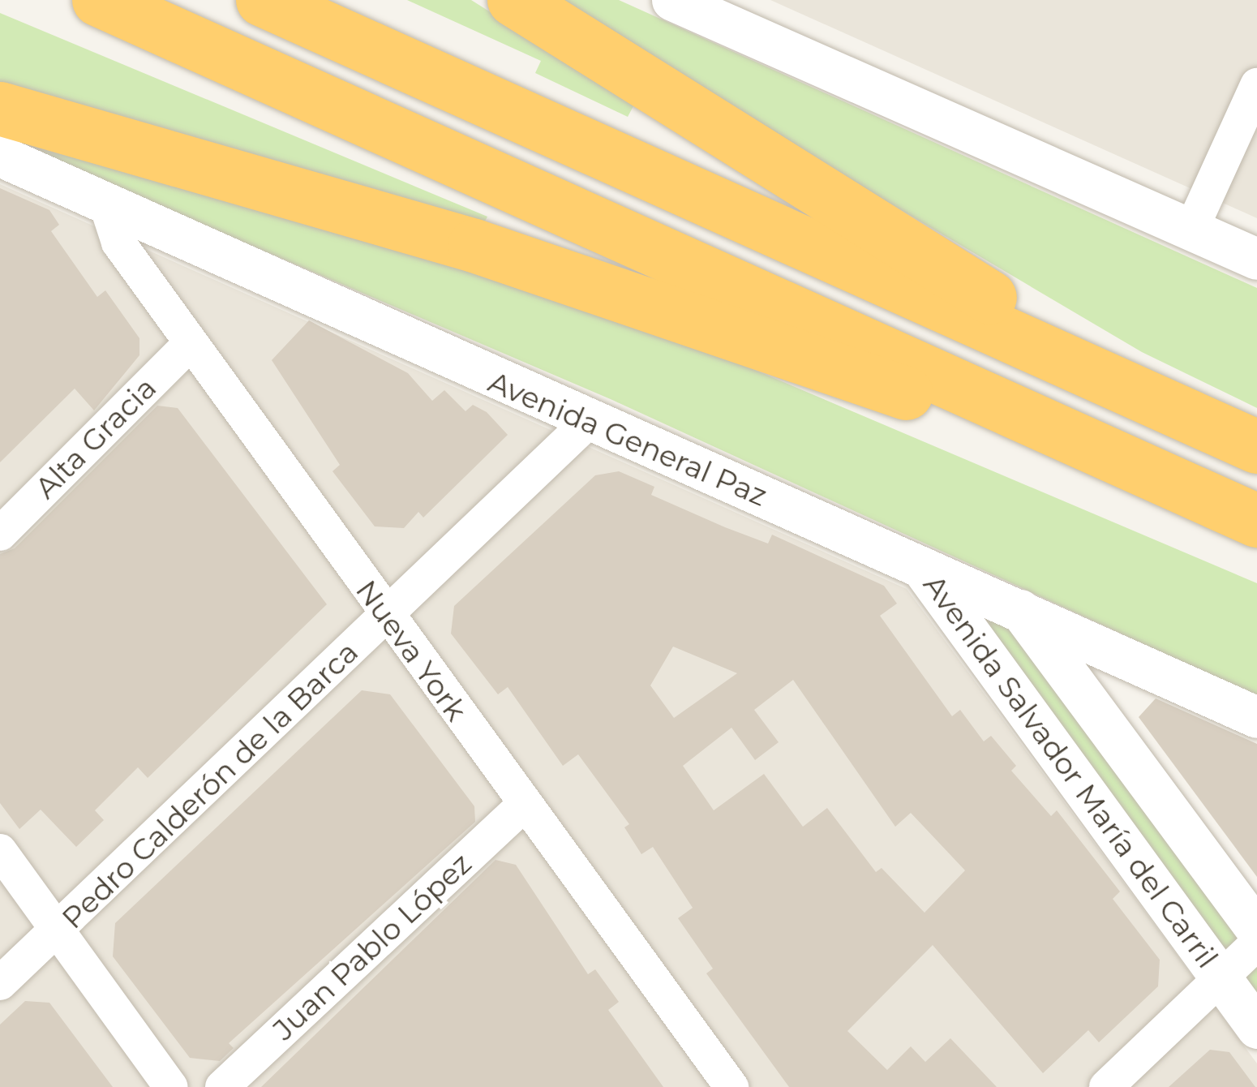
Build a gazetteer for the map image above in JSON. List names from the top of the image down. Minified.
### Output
{"streets":{"street":["Alta Gracia","Avenida General Paz","Nueva York","Avenida Salvador María del Carril","Pedro Calderón de la Barca","Juan Pablo López"]},"crossings":[["Alta Gracia","Nueva York"],["Avenida General Paz","Nueva York"],["Avenida General Paz","Avenida Salvador María del Carril"],["Avenida General Paz","Pedro Calderón de la Barca"],["Nueva York","Pedro Calderón de la Barca"],["Nueva York","Juan Pablo López"]]}
